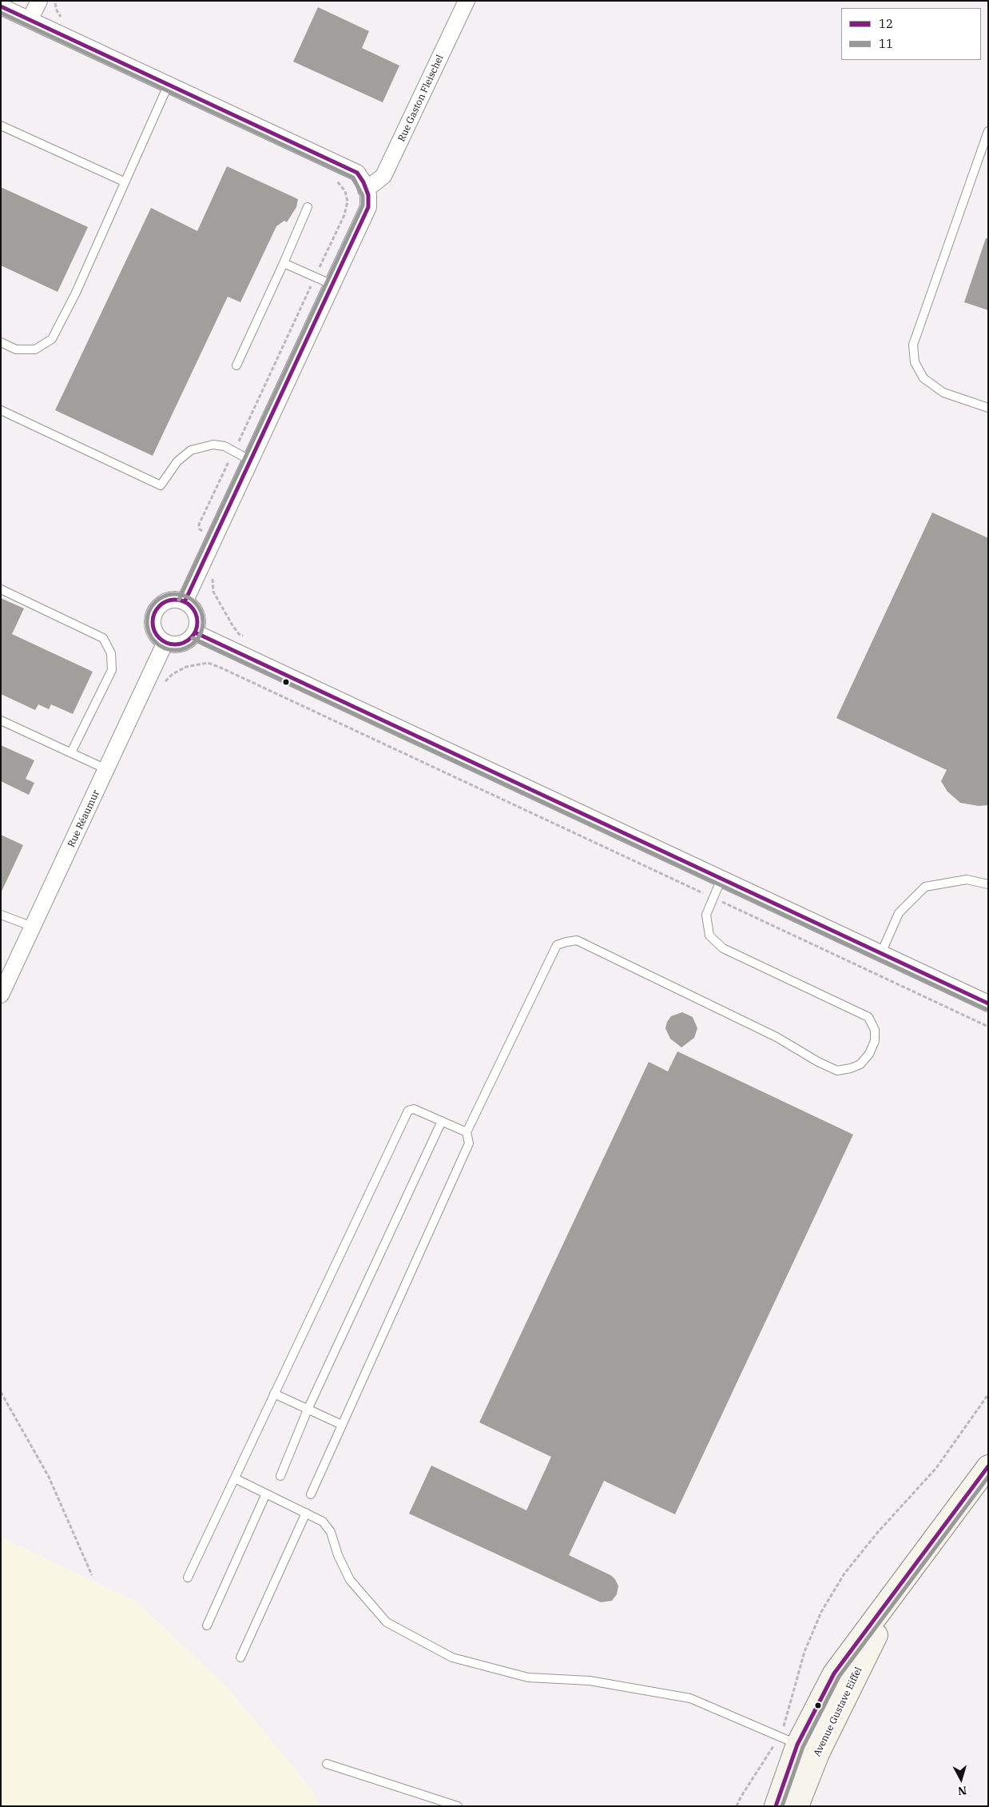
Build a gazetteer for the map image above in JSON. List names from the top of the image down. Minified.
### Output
{"streets":{"street":["Rue Gaston Fleischel","Rue Réaumur","Avenue Gustave Eiffel"]},"lines":["transit line 12","transit line 11"],"legend":["12","11"],"north":"bottom"}
